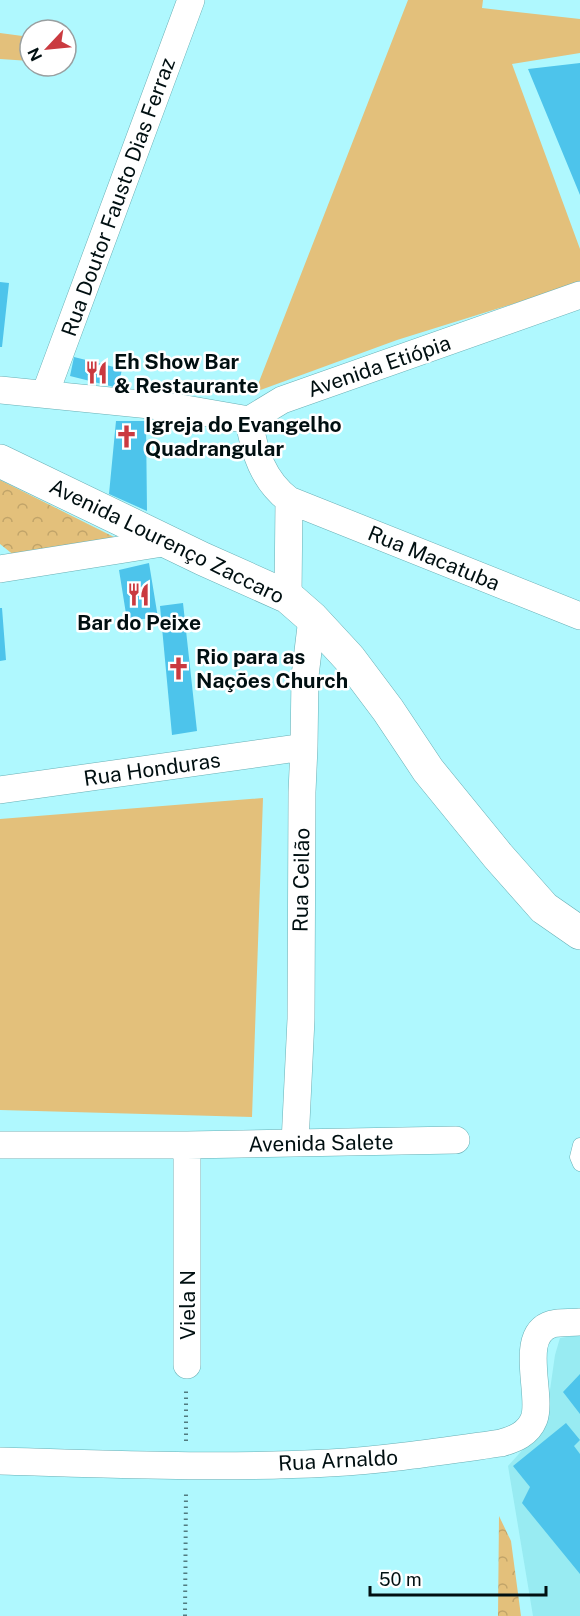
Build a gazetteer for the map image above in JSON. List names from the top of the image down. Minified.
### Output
{"streets":{"street":["Rua Doutor Fausto Dias Ferraz","Avenida Etiópia","Avenida Lourenço Zaccaro","Rua Macatuba","Rua Honduras","Rua Ceilão","Avenida Salete","Viela N","Rua Arnaldo"]},"crossings":[["Avenida Lourenço Zaccaro","Rua Ceilão"],["Rua Macatuba","Rua Ceilão"],["Rua Honduras","Rua Ceilão"],["Rua Ceilão","Avenida Salete"],["Avenida Salete","Viela N"],["Viela N","Rua Arnaldo"]],"places":{"restaurant":["Eh Show Bar & Restaurante","Bar do Peixe"],"church":["Igreja do Evangelho Quadrangular","Rio para as Nações Church"]},"scale_bar":"50 m","north":"bottom left"}
